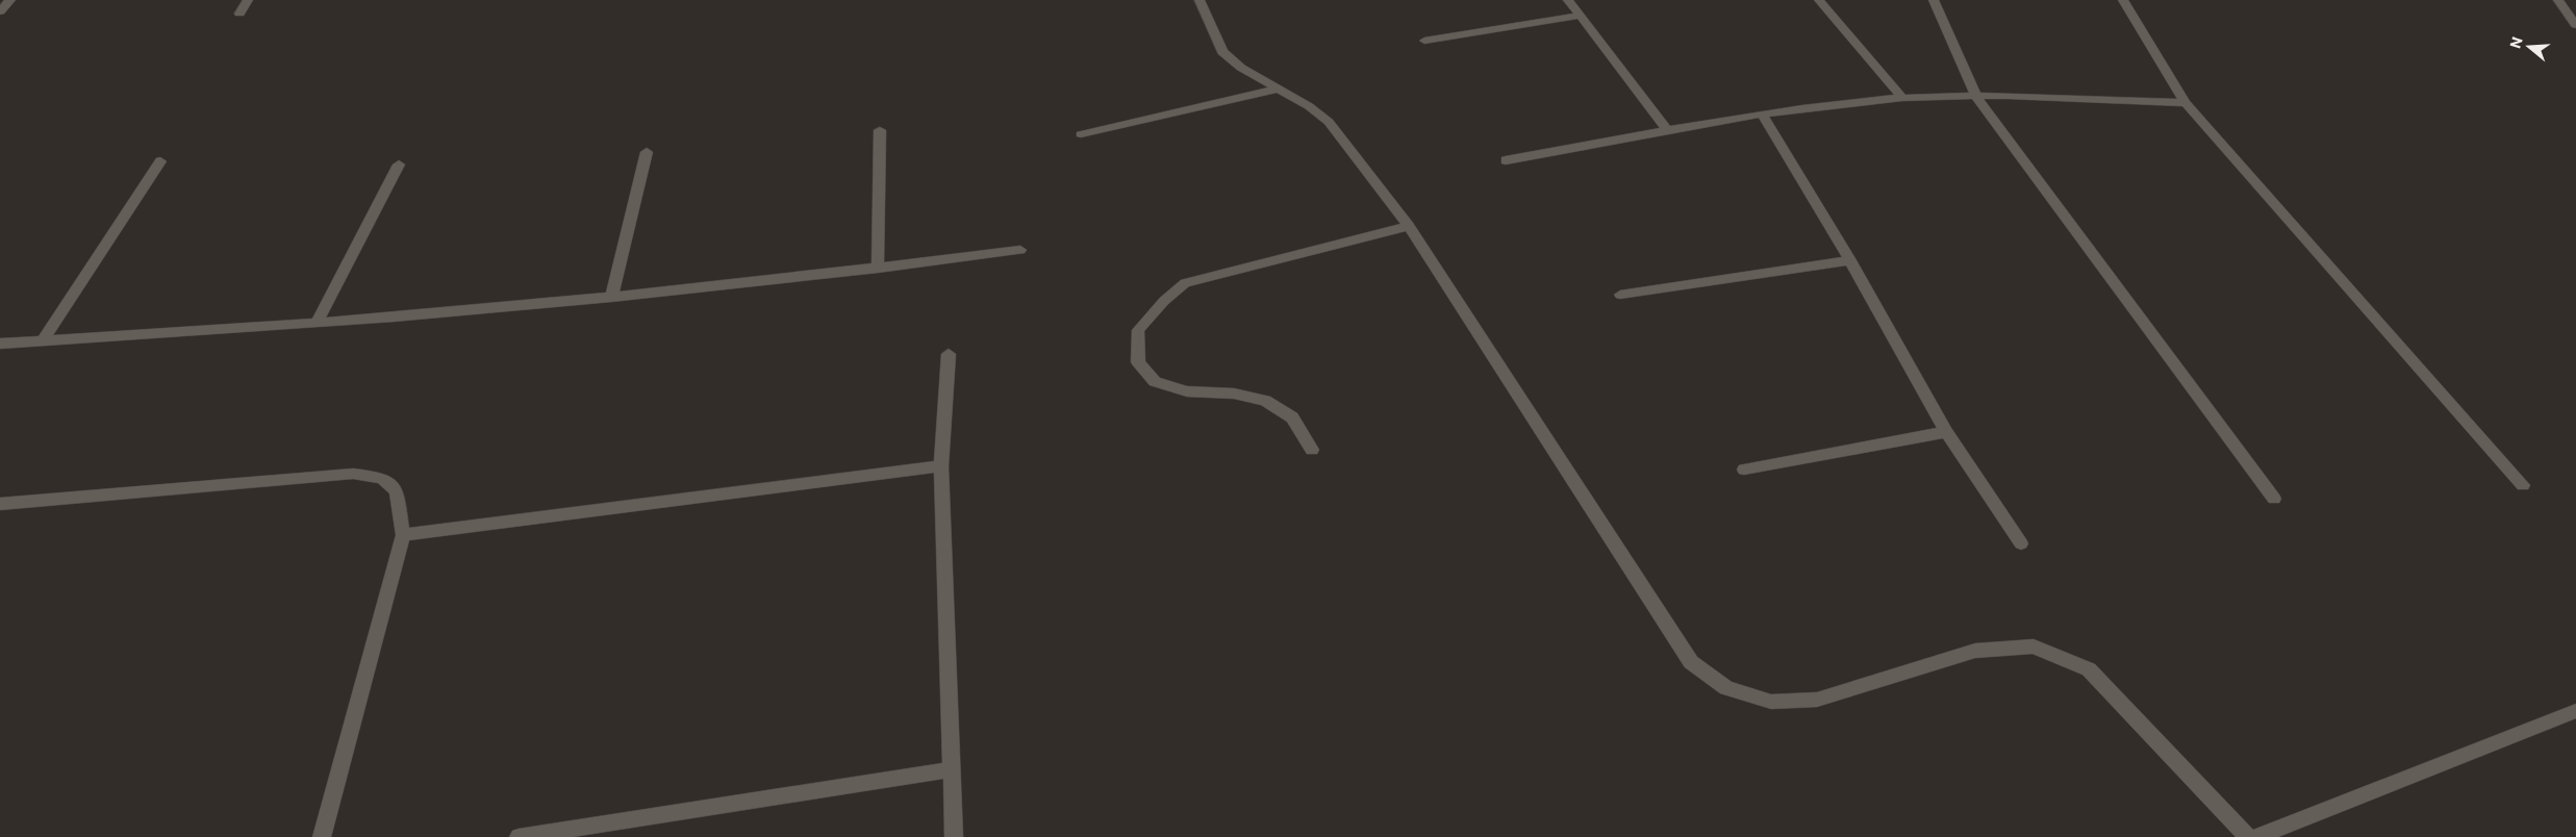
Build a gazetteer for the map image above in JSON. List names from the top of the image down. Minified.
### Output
{"north":"left"}
